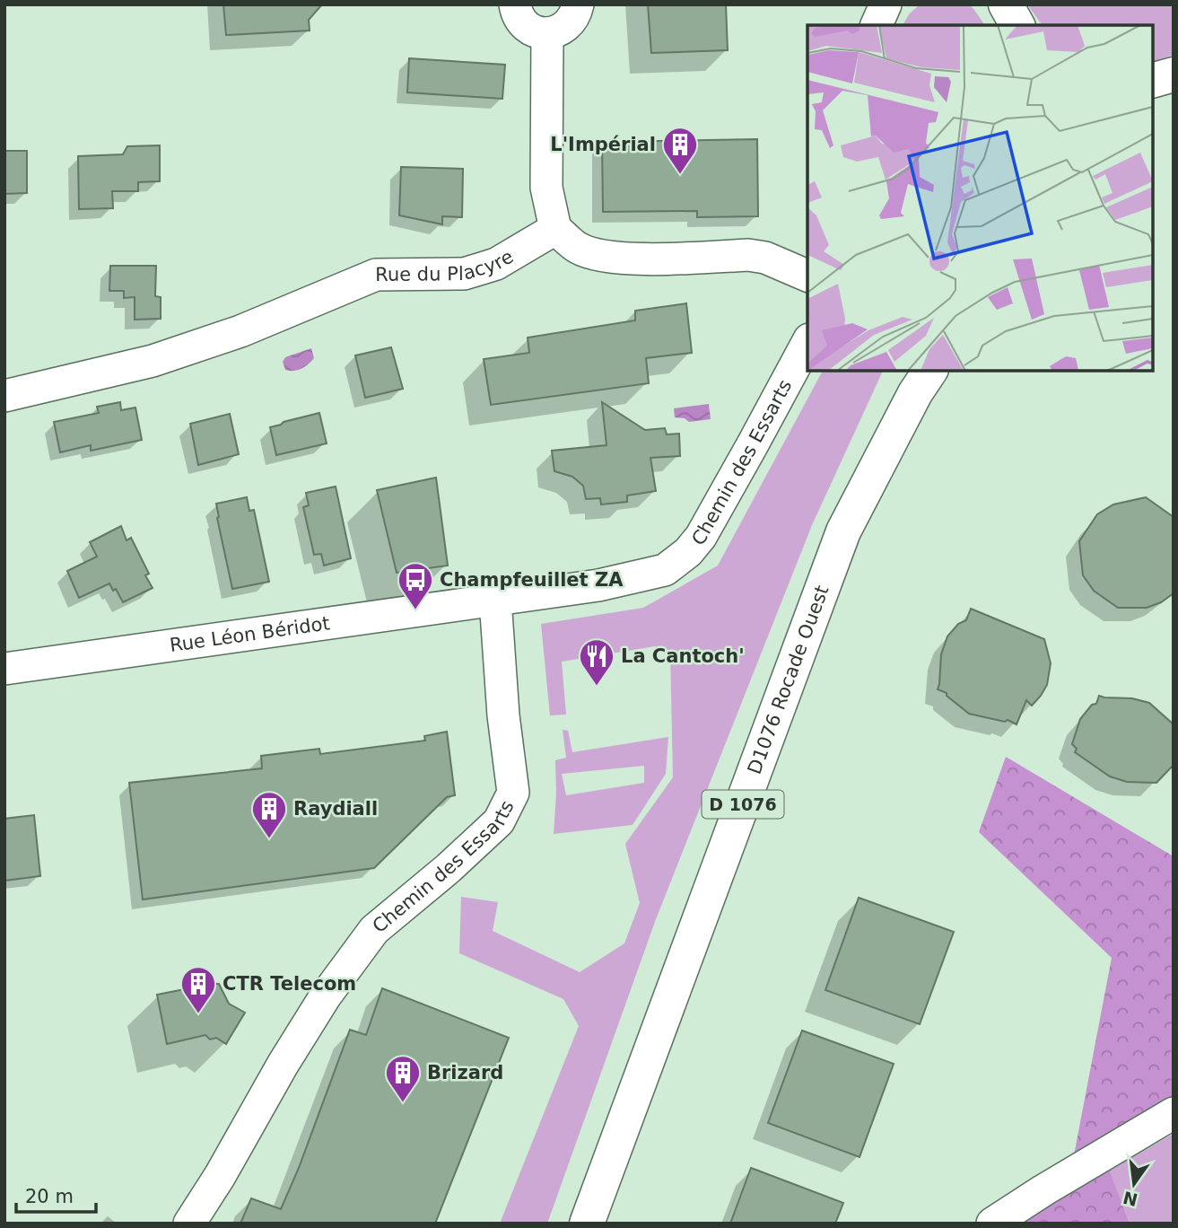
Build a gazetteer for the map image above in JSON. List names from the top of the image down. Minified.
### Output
{"streets":{"main road":["D1076 Rocade Ouest","D 1076"],"street":["Rue du Placyre","Chemin des Essarts","Rue Léon Béridot"]},"crossings":[["Chemin des Essarts","Rue Léon Béridot"]],"places":{"building":["L'Impérial","Raydiall","CTR Telecom","Brizard"],"bus stop":["Champfeuillet ZA"],"restaurant":["La Cantoch'"]},"scale_bar":"20 m","north":"bottom"}
